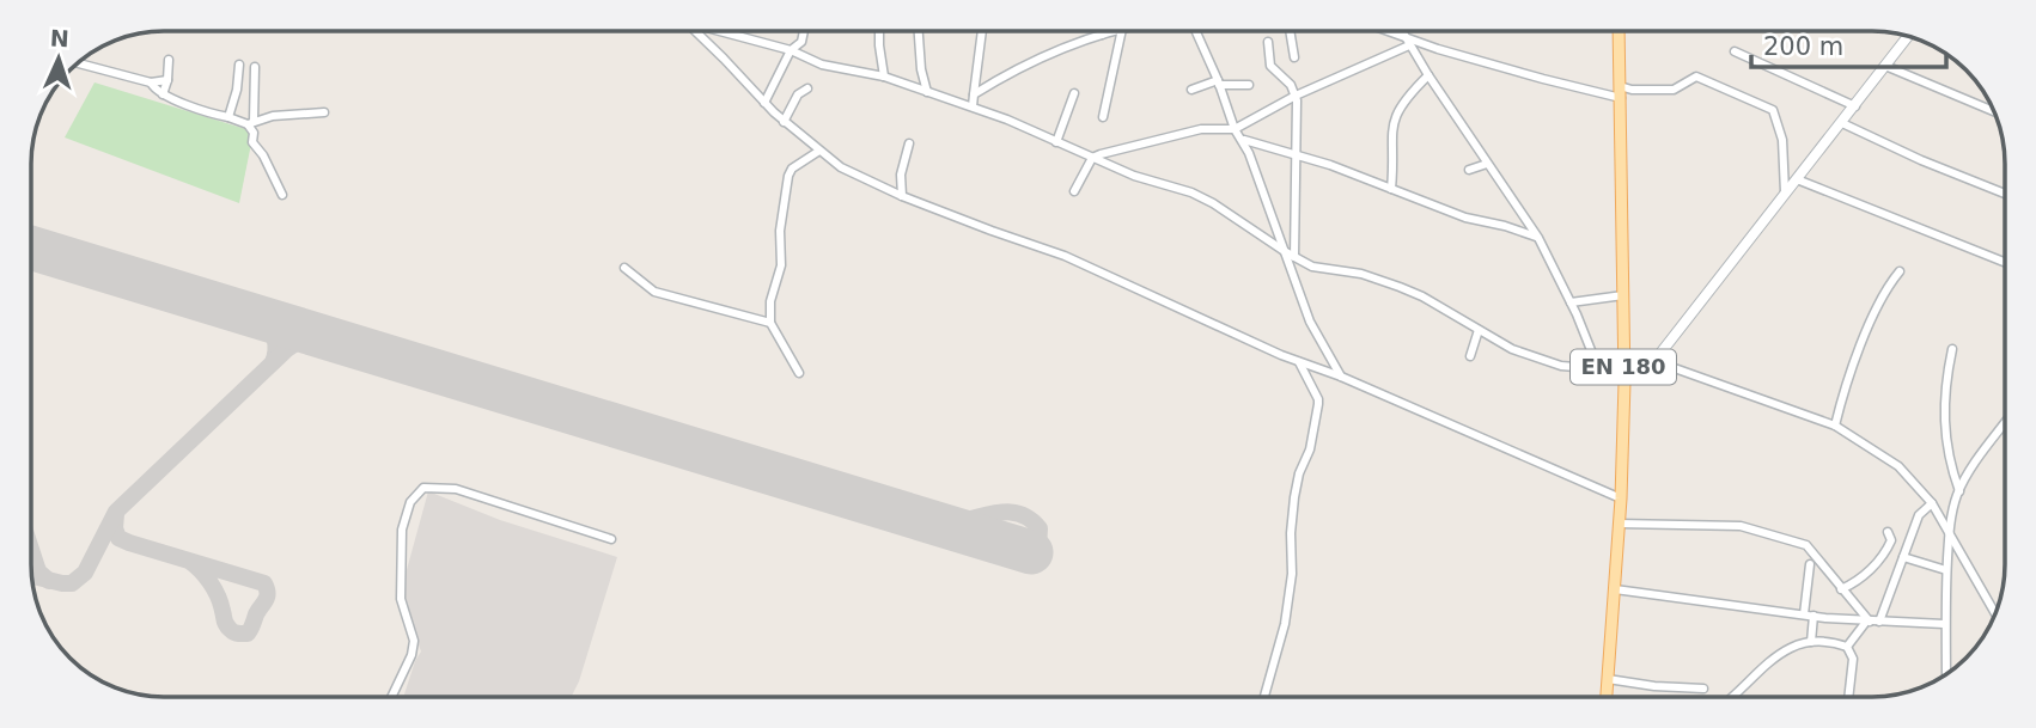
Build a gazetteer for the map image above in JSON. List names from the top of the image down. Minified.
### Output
{"streets":{"main road":["EN 180"]},"scale_bar":"200 m","north":"top"}
